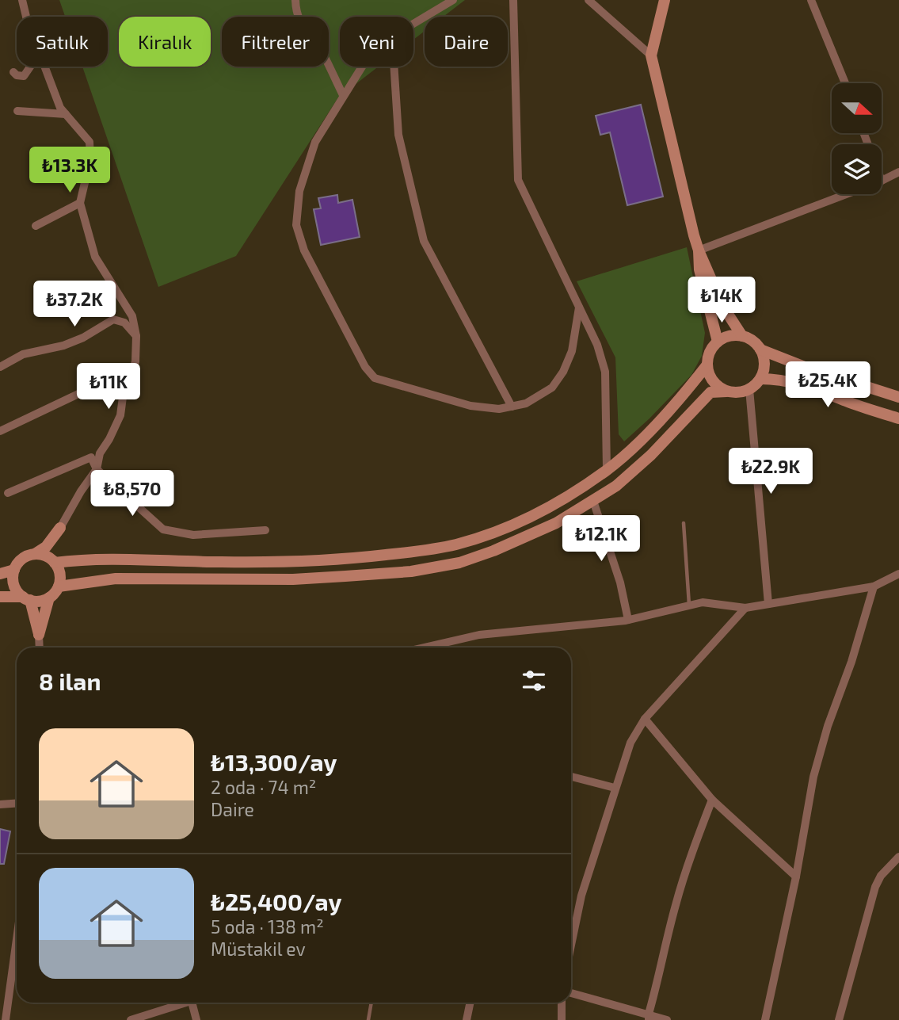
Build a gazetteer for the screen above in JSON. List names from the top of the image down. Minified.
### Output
{"north":"right","page":{"chip":["Satılık","Kiralık","Filtreler","Yeni","Daire"],"price":["₺13.3K","₺14K","₺37.2K","₺25.4K","₺11K","₺22.9K","₺8,570","₺12.1K"],"heading":"8 ilan","list":[{"name":"₺13,300/ay","note":"2 oda · 74 m² · Daire"},{"name":"₺25,400/ay","note":"5 oda · 138 m² · Müstakil ev"}]}}
